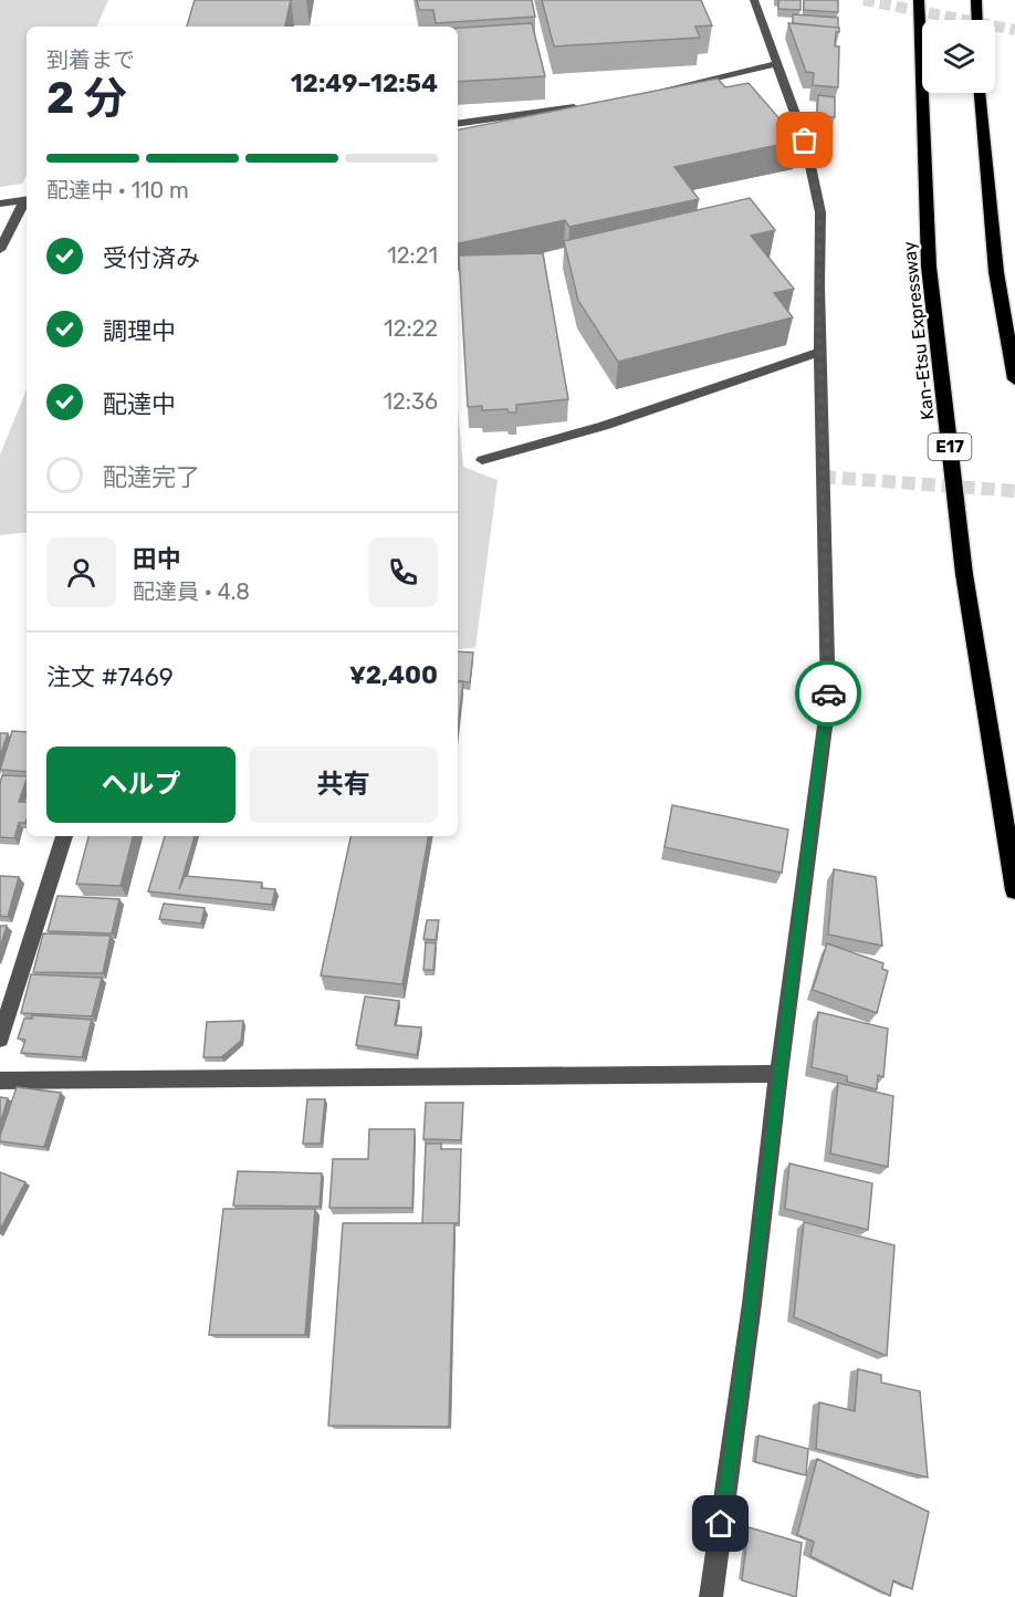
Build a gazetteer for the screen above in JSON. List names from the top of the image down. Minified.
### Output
{"streets":{"highway":["Kan-Etsu Expressway","E17"]},"page":{"heading":["2 分","到着まで","12:49–12:54"],"panel":["田中","配達員 · 4.8","注文 #7469","¥2,400"],"bar":"配達中 · 110 m","list":[["受付済み","12:21"],["調理中","12:22"],["配達中","12:36"],"配達完了"],"buttons":["ヘルプ","共有"]}}
